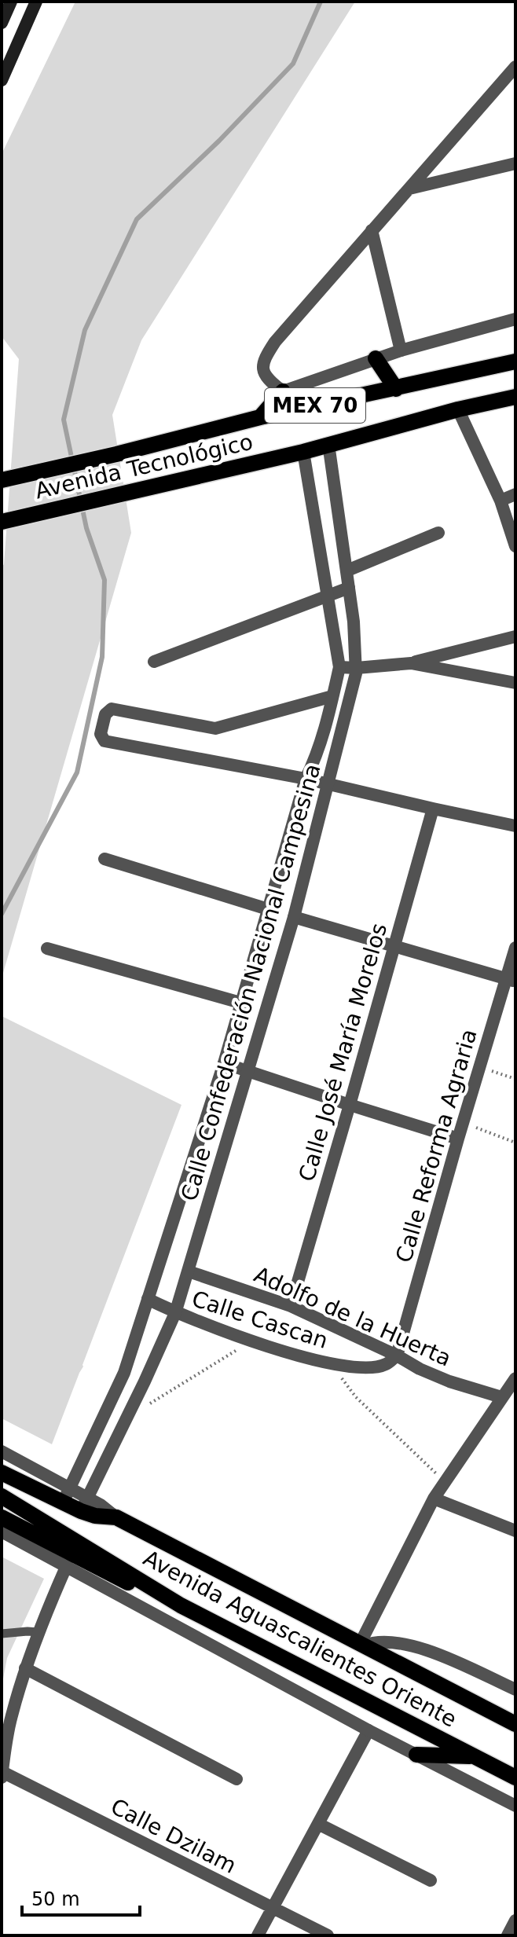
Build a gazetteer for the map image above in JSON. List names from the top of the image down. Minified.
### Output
{"streets":{"main road":["MEX 70","Avenida Tecnológico","Avenida Aguascalientes Oriente"],"street":["Calle Confederación Nacional Campesina","Calle José María Morelos","Calle Reforma Agraria","Adolfo de la Huerta","Calle Cascan","Calle Dzilam"]},"crossings":[["Avenida Tecnológico","Calle Confederación Nacional Campesina"],["Calle Confederación Nacional Campesina","Adolfo de la Huerta"],["Calle Confederación Nacional Campesina","Calle Cascan"],["Calle Confederación Nacional Campesina","Avenida Aguascalientes Oriente"],["Calle José María Morelos","Adolfo de la Huerta"],["Calle Reforma Agraria","Adolfo de la Huerta"],["Calle Reforma Agraria","Calle Cascan"],["Adolfo de la Huerta","Calle Cascan"]],"scale_bar":"50 m"}
